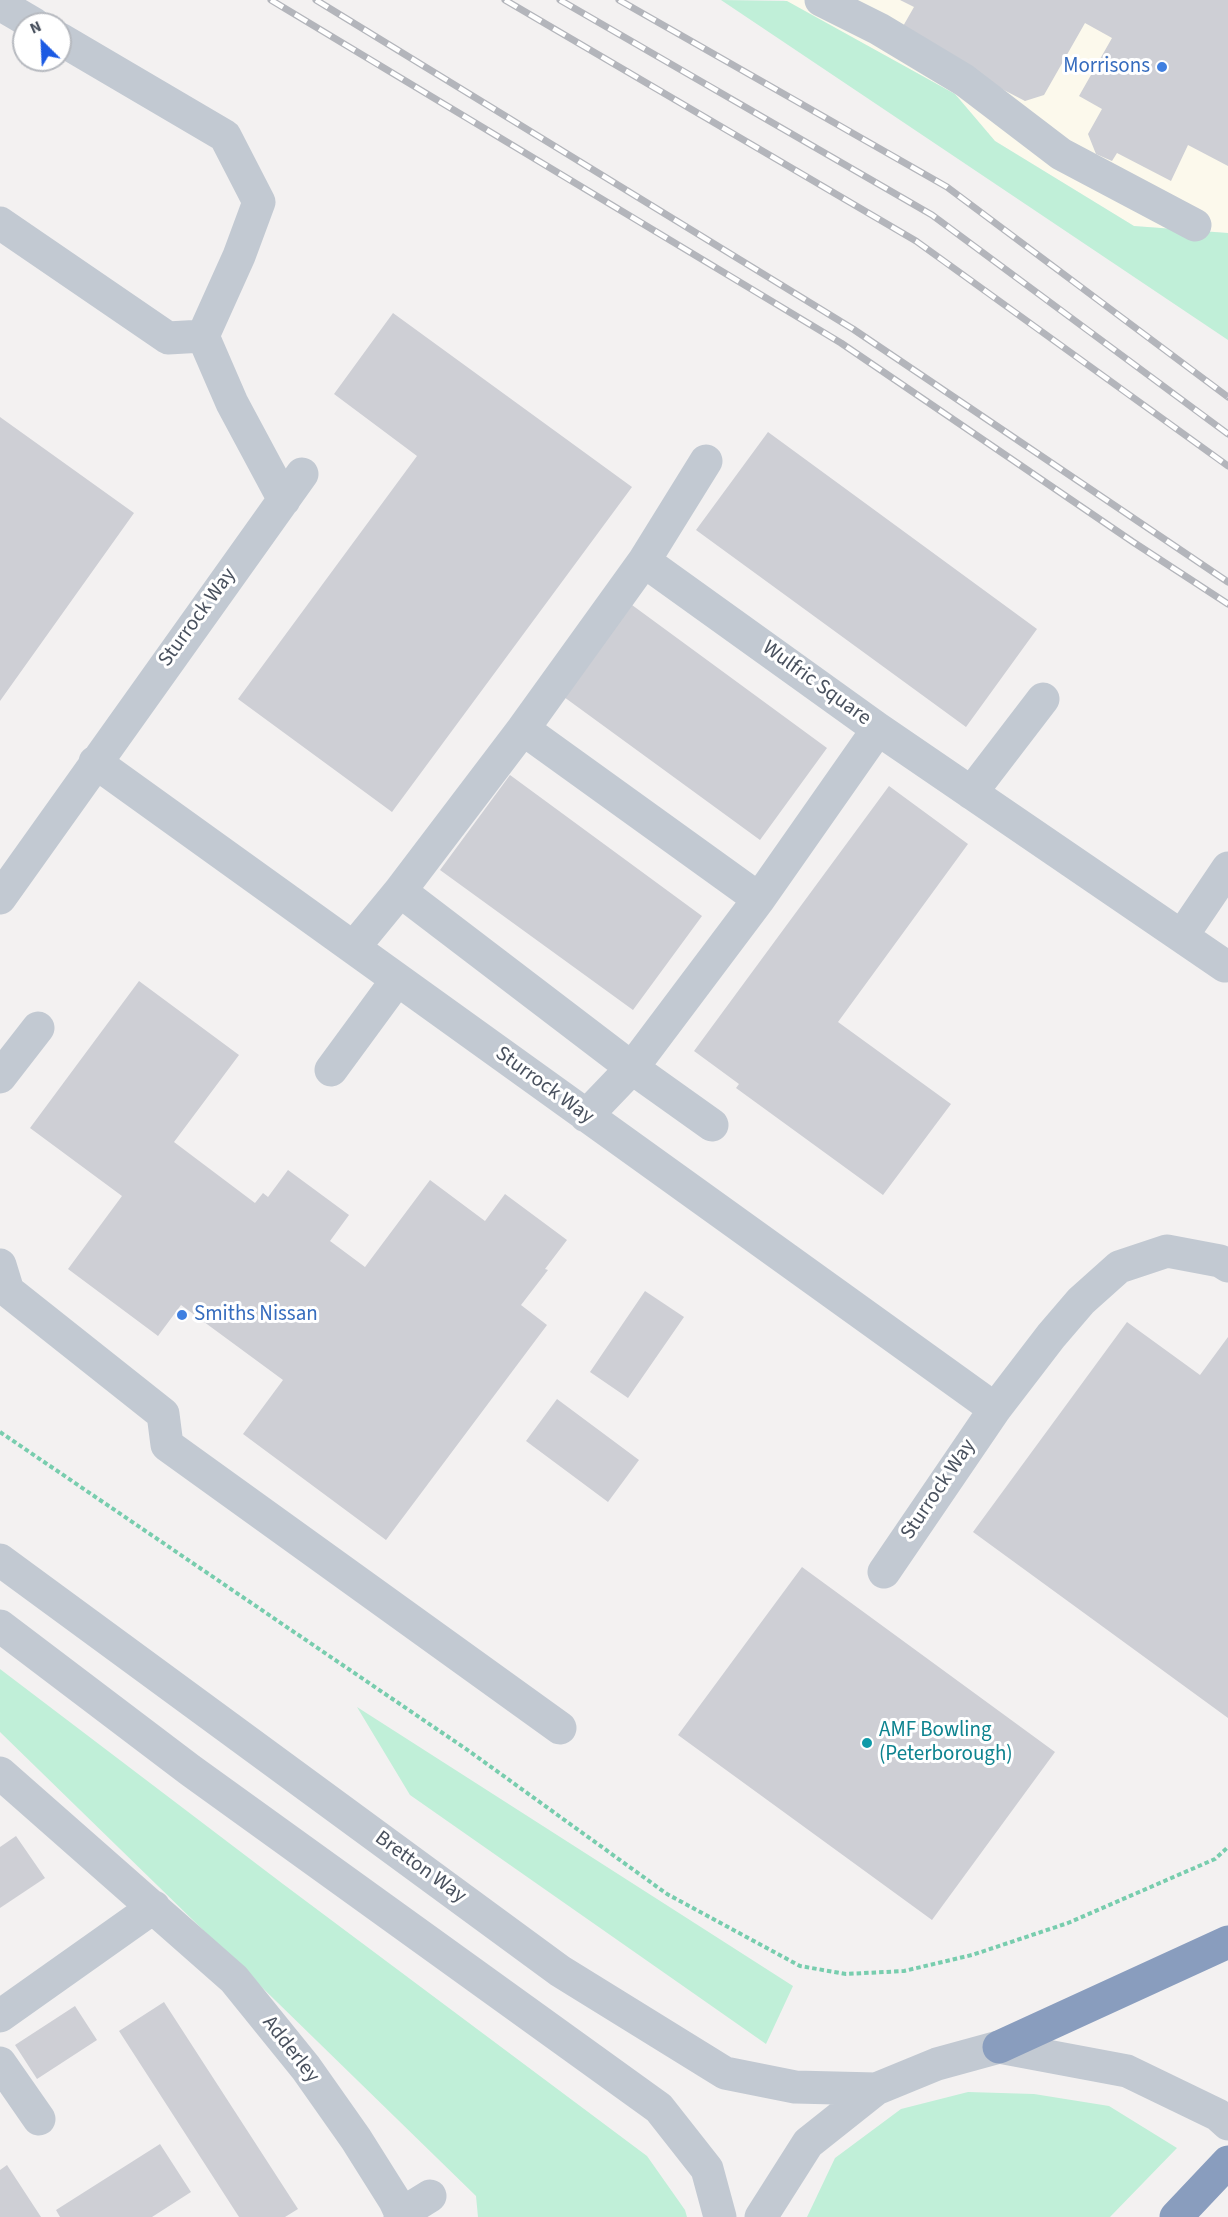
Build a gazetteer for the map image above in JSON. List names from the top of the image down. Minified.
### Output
{"streets":{"street":["Sturrock Way","Wulfric Square","Bretton Way","Adderley"]},"crossings":[["Sturrock Way","Wulfric Square"]],"places":["Morrisons","Smiths Nissan","AMF Bowling (Peterborough)"],"north":"top left"}
